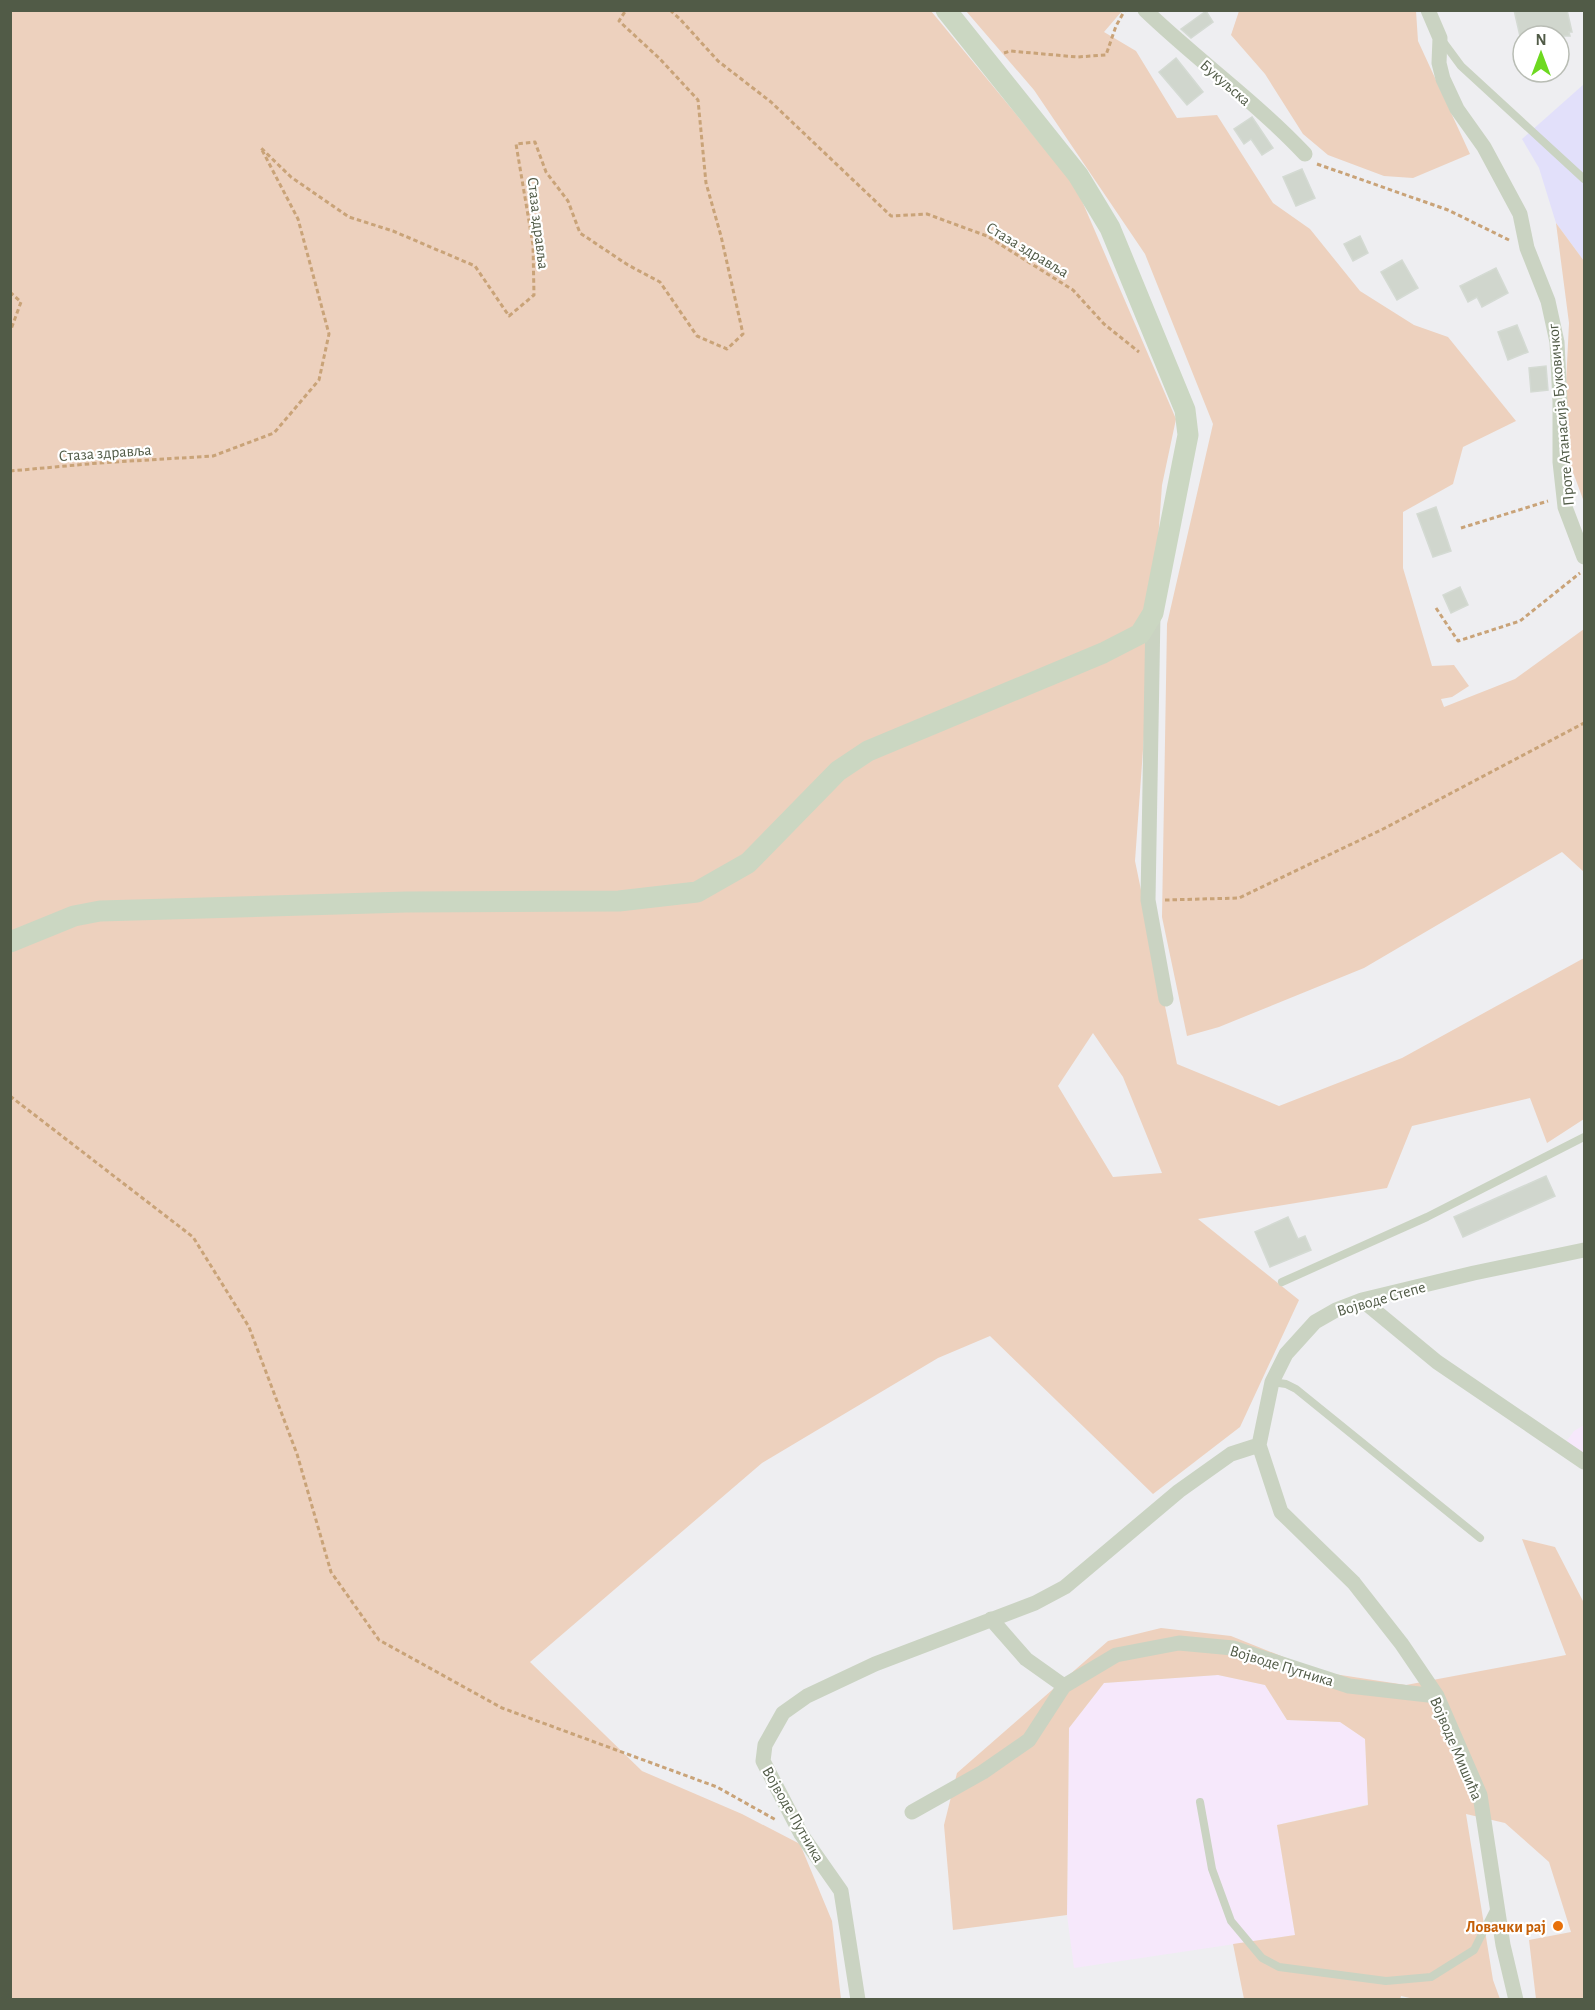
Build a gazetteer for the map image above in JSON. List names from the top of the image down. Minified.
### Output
{"streets":{"street":["Букуљска","Проте Атанасија Буковичког","Војводе Степе","Војводе Путника","Војводе Мишића"],"path":["Стаза здравља"]},"crossings":[["Војводе Степе","Војводе Путника"],["Војводе Степе","Војводе Мишића"],["Војводе Путника","Војводе Мишића"]],"places":["Ловачки рај"],"north":"top"}
